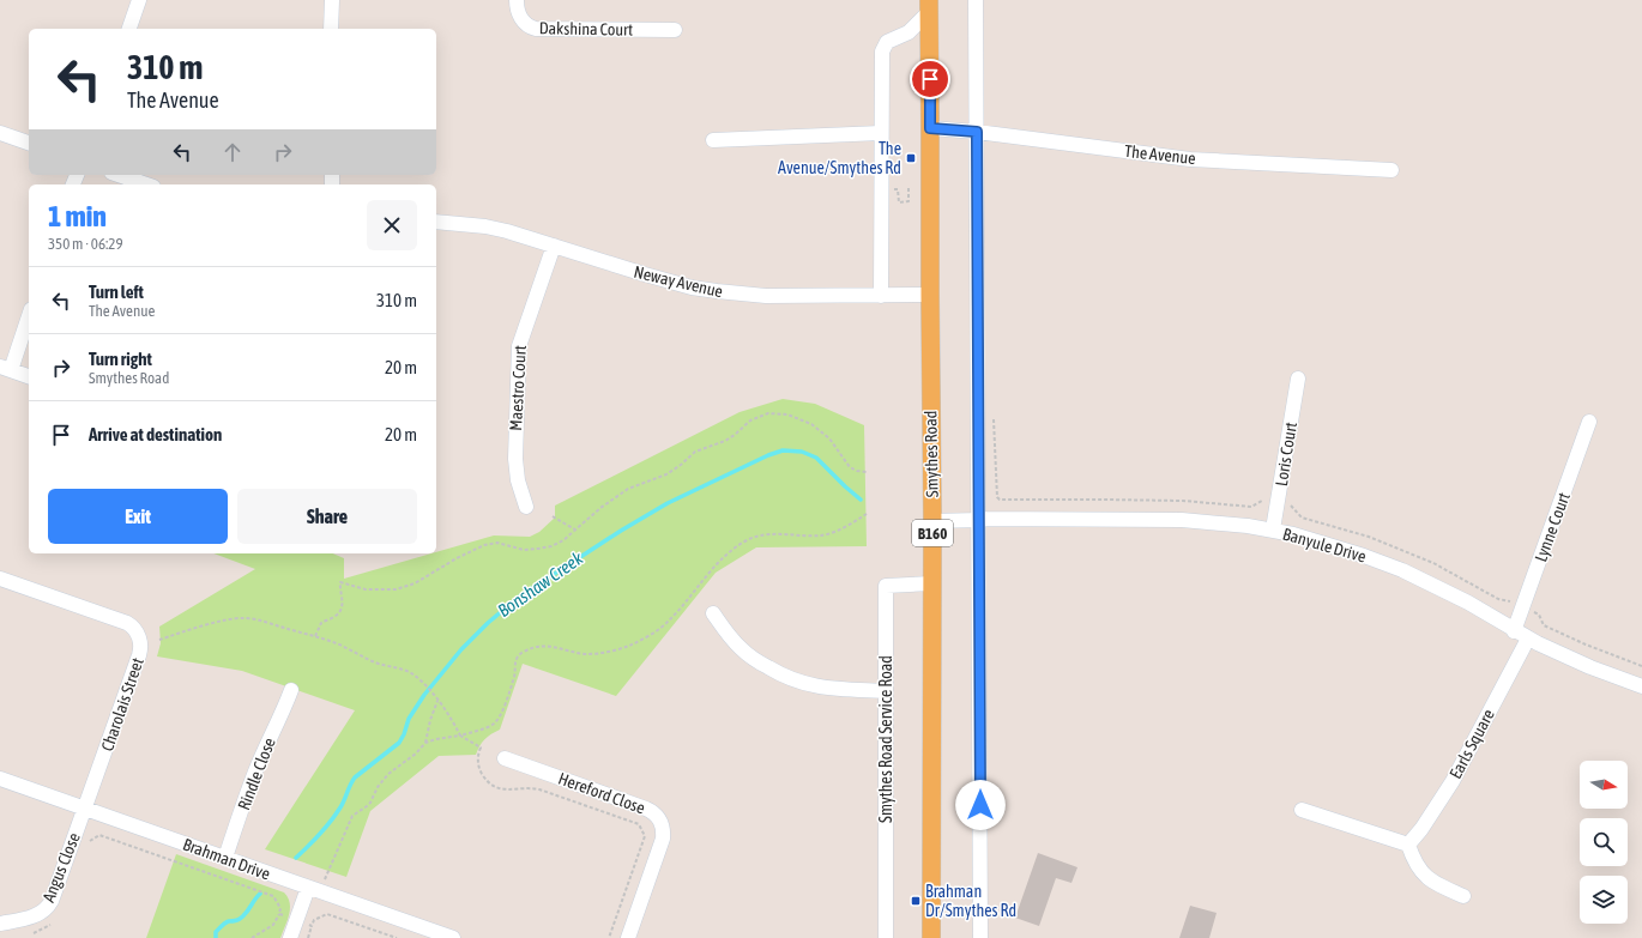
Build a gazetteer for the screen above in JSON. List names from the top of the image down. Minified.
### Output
{"streets":{"main road":["Smythes Road","B160"],"street":["Dakshina Court","The Avenue","Neway Avenue","Maestro Court","Loris Court","Lynne Court","Banyule Drive","Charolais Street","Smythes Road Service Road","Earls Square","Rindle Close","Hereford Close","Brahman Drive","Angus Close"]},"crossings":[["The Avenue","Smythes Road"],["Neway Avenue","Maestro Court"],["Neway Avenue","Smythes Road"],["Smythes Road","Banyule Drive"],["Smythes Road","Smythes Road Service Road"],["Loris Court","Banyule Drive"],["Lynne Court","Banyule Drive"],["Banyule Drive","Earls Square"],["Charolais Street","Brahman Drive"],["Charolais Street","Angus Close"],["Rindle Close","Brahman Drive"],["Brahman Drive","Angus Close"]],"water":["Bonshaw Creek"],"places":{"transit":["The Avenue/Smythes Rd","Brahman Dr/Smythes Rd"]},"north":"right","page":{"turn":["310 m","The Avenue"],"heading":["1 min","350 m · 06:29"],"list":[{"name":"Turn left","note":"The Avenue","value":"310 m"},{"name":"Turn right","note":"Smythes Road","value":"20 m"},{"name":"Arrive at destination","value":"20 m"}],"buttons":["Exit","Share"]}}
